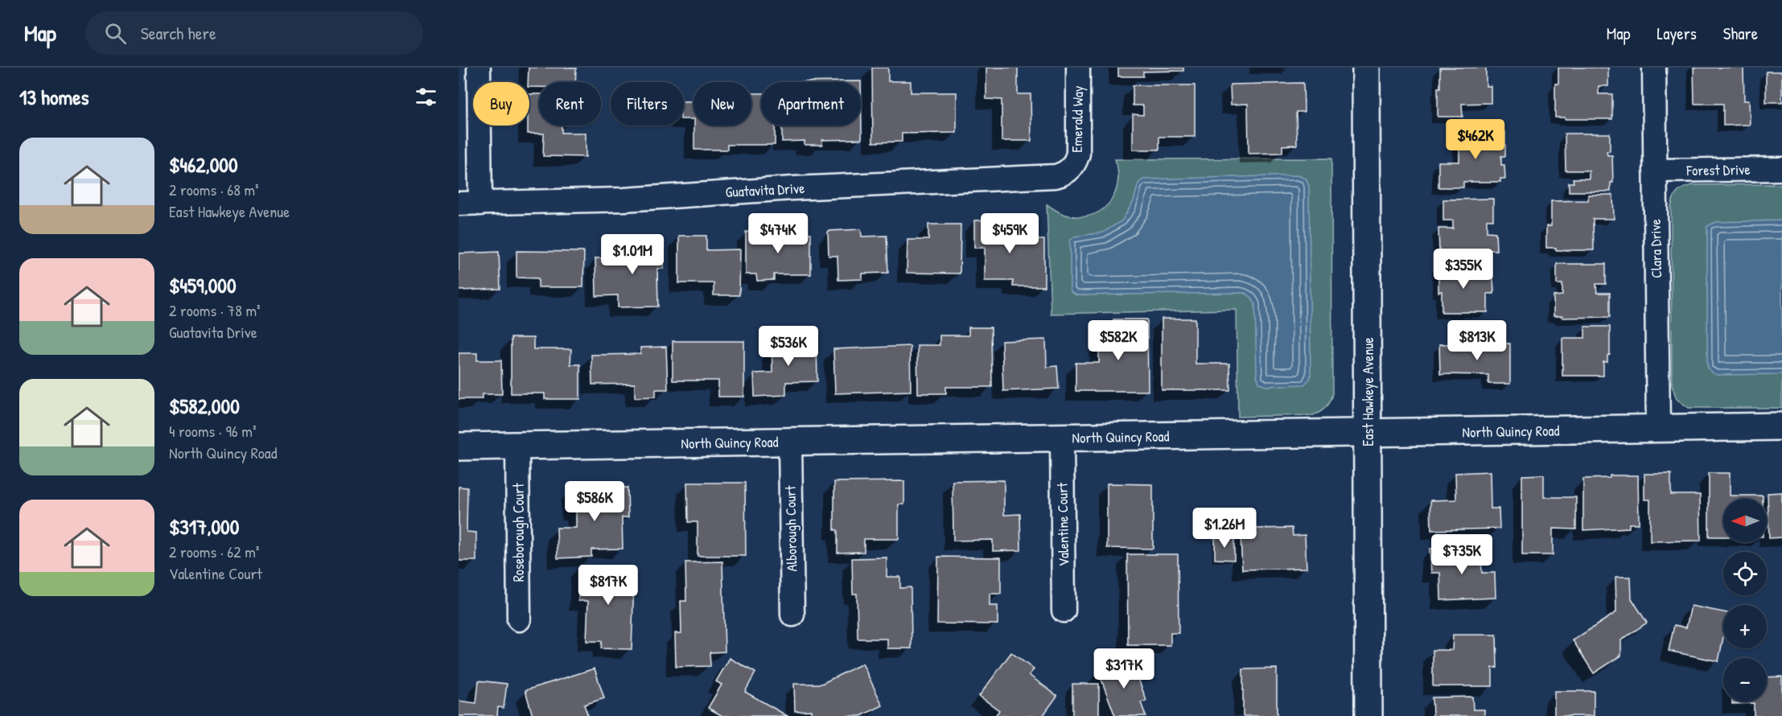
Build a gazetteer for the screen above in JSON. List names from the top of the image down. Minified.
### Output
{"streets":{"street":["Emerald Way","Forest Drive","Guatavita Drive","Clara Drive","East Hawkeye Avenue","North Quincy Road","Valentine Court","Alborough Court","Roseborough Court"]},"crossings":[["Emerald Way","Guatavita Drive"],["Forest Drive","Clara Drive"],["Clara Drive","North Quincy Road"],["East Hawkeye Avenue","North Quincy Road"],["North Quincy Road","Valentine Court"],["North Quincy Road","Alborough Court"],["North Quincy Road","Roseborough Court"]],"north":"left","page":{"header":"Map","search":"Search here","nav":["Map","Layers","Share"],"heading":"13 homes","chip":["Buy","Rent","Filters","New","Apartment"],"price":["$462K","$474K","$459K","$1.01M","$355K","$582K","$813K","$536K","$586K","$1.26M","$735K","$817K","$317K"],"list":[{"name":"$462,000","note":"2 rooms · 68 m² · East Hawkeye Avenue"},{"name":"$459,000","note":"2 rooms · 78 m² · Guatavita Drive"},{"name":"$582,000","note":"4 rooms · 96 m² · North Quincy Road"},{"name":"$317,000","note":"2 rooms · 62 m² · Valentine Court"}],"map_buttons":["+","−"]}}
